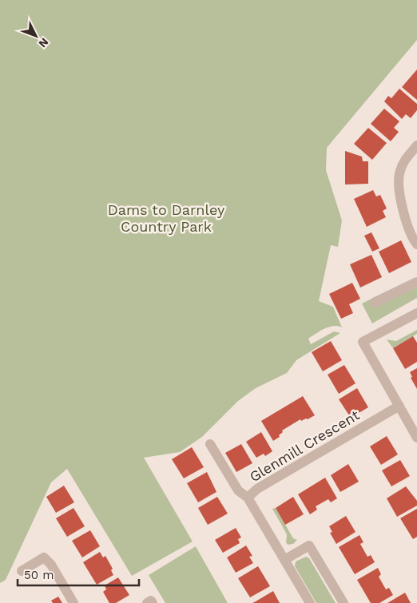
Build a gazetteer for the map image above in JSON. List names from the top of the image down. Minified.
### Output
{"streets":{"street":["Glenmill Crescent"]},"parks":["Dams to Darnley Country Park"],"scale_bar":"50 m","north":"bottom right"}
